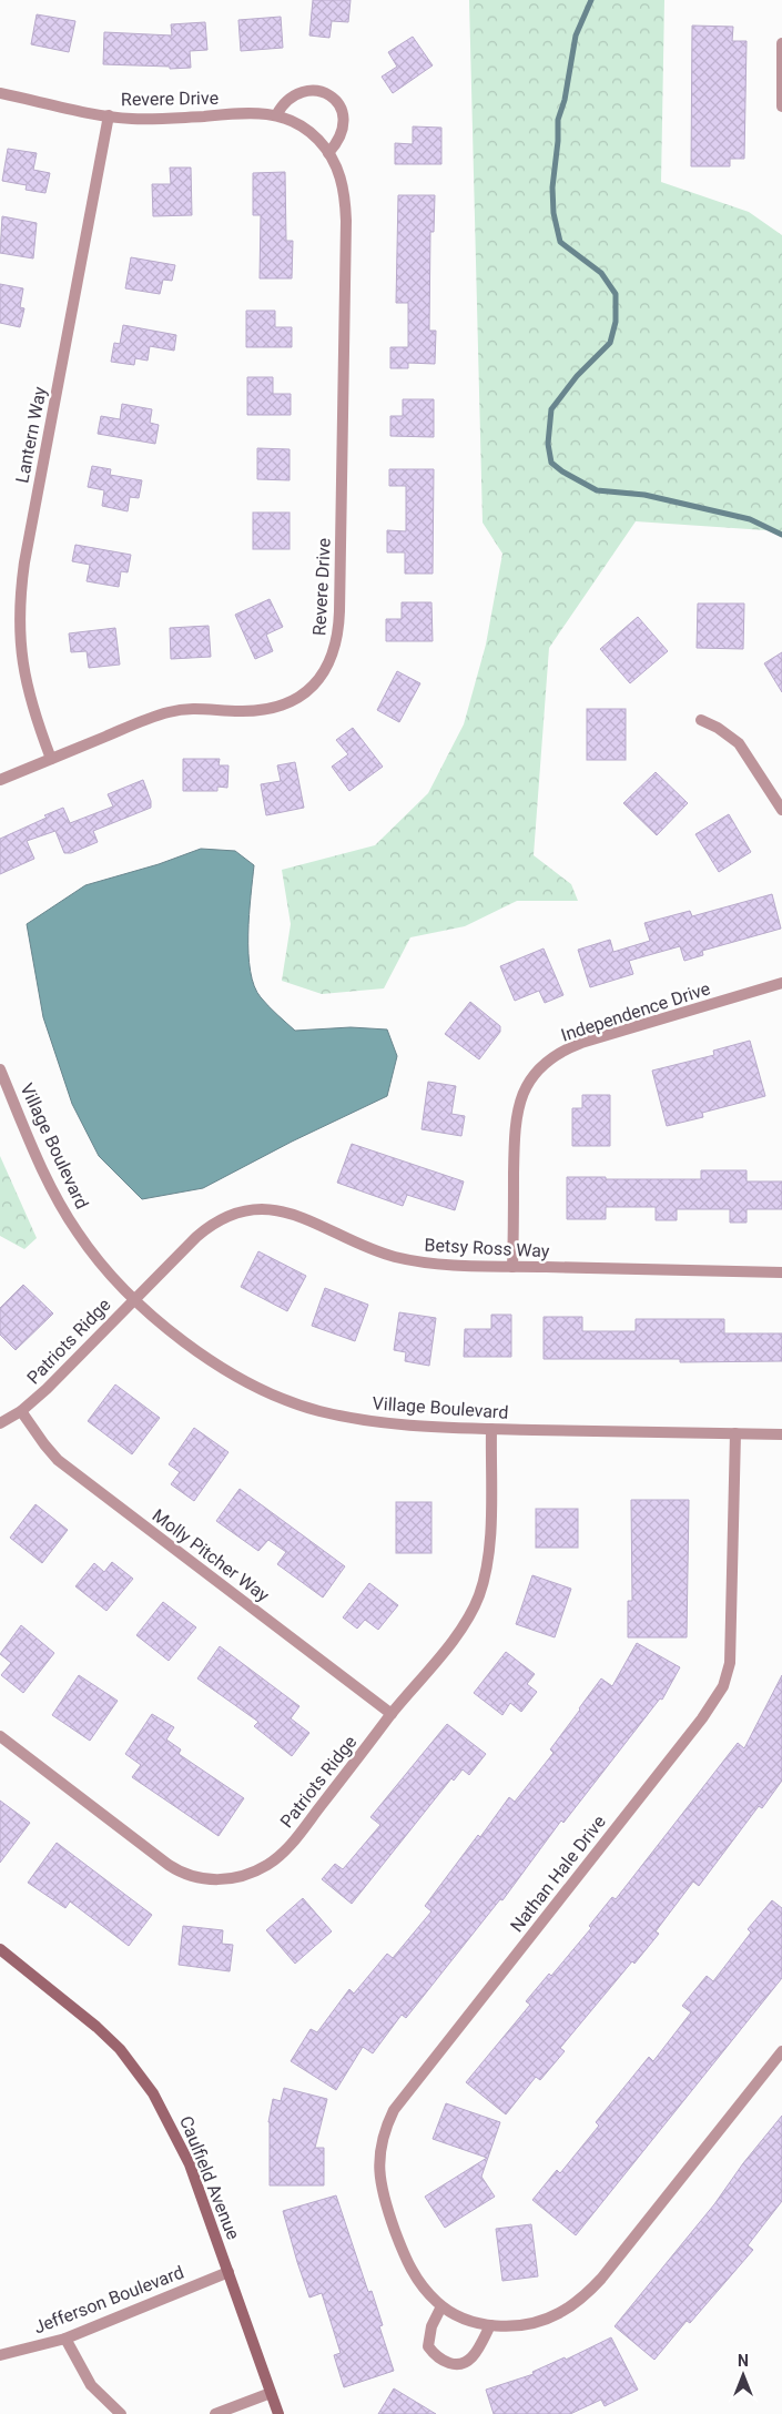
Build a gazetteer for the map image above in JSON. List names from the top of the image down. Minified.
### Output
{"streets":{"street":["Revere Drive","Lantern Way","Independence Drive","Village Boulevard","Betsy Ross Way","Patriots Ridge","Molly Pitcher Way","Nathan Hale Drive","Caulfield Avenue","Jefferson Boulevard"]},"crossings":[["Revere Drive","Lantern Way"],["Independence Drive","Betsy Ross Way"],["Village Boulevard","Betsy Ross Way"],["Village Boulevard","Patriots Ridge"],["Village Boulevard","Nathan Hale Drive"],["Betsy Ross Way","Patriots Ridge"],["Patriots Ridge","Molly Pitcher Way"],["Caulfield Avenue","Jefferson Boulevard"]],"north":"top"}
